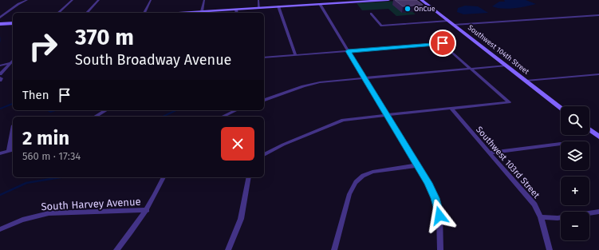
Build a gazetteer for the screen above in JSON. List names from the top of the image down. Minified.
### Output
{"streets":{"main road":["Southwest 104th Street"],"street":["Southwest 103rd Street","South Harvey Avenue"]},"places":["OnCue"],"page":{"turn":["370 m","South Broadway Avenue"],"then":"Then","map_buttons":["+","−"],"heading":["2 min","560 m · 17:34"]}}
